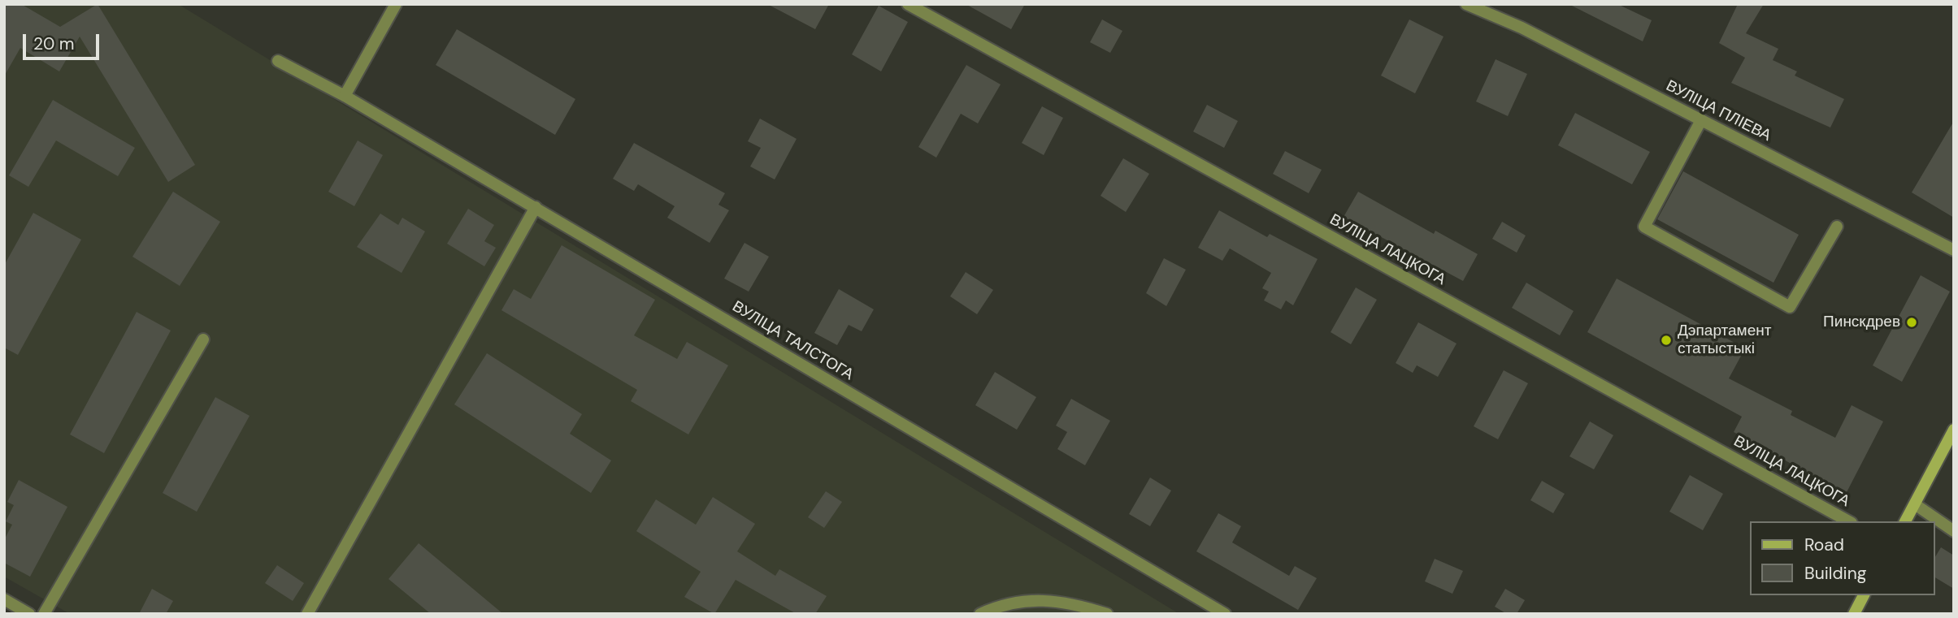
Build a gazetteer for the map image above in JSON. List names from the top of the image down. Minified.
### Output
{"streets":{"street":["ВУЛІЦА ПЛІЕВА","ВУЛІЦА ЛАЦКОГА","ВУЛІЦА ТАЛСТОГА"]},"places":["Пинскдрев","Дэпартамент статыстыкі"],"legend":["Road","Building"],"scale_bar":"20 m"}
